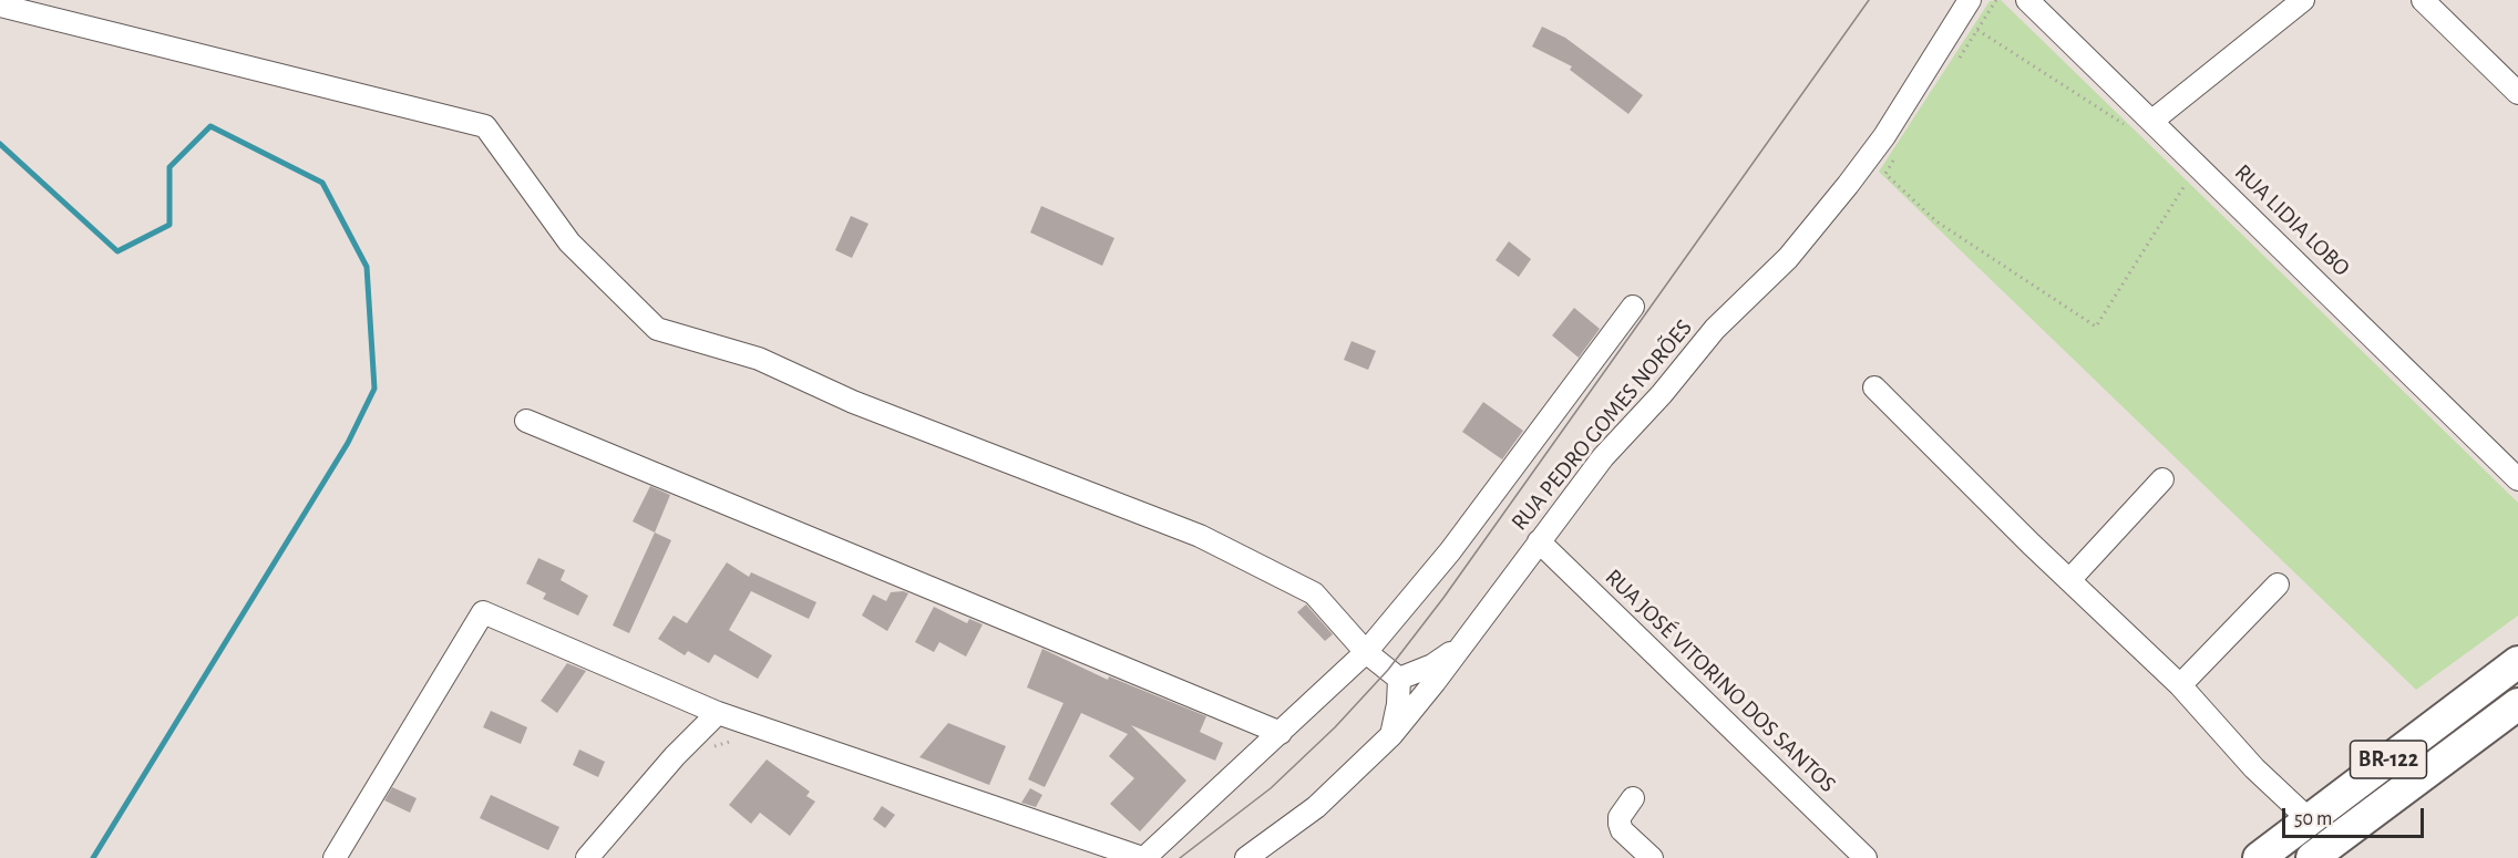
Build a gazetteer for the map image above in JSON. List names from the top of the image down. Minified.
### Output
{"streets":{"highway":["BR-122"],"street":["RUA LIDIA LOBO","RUA PEDRO GOMES NORÕES","RUA JOSÉ VITORINO DOS SANTOS"]},"crossings":[["RUA PEDRO GOMES NORÕES","RUA JOSÉ VITORINO DOS SANTOS"]],"scale_bar":"50 m"}
